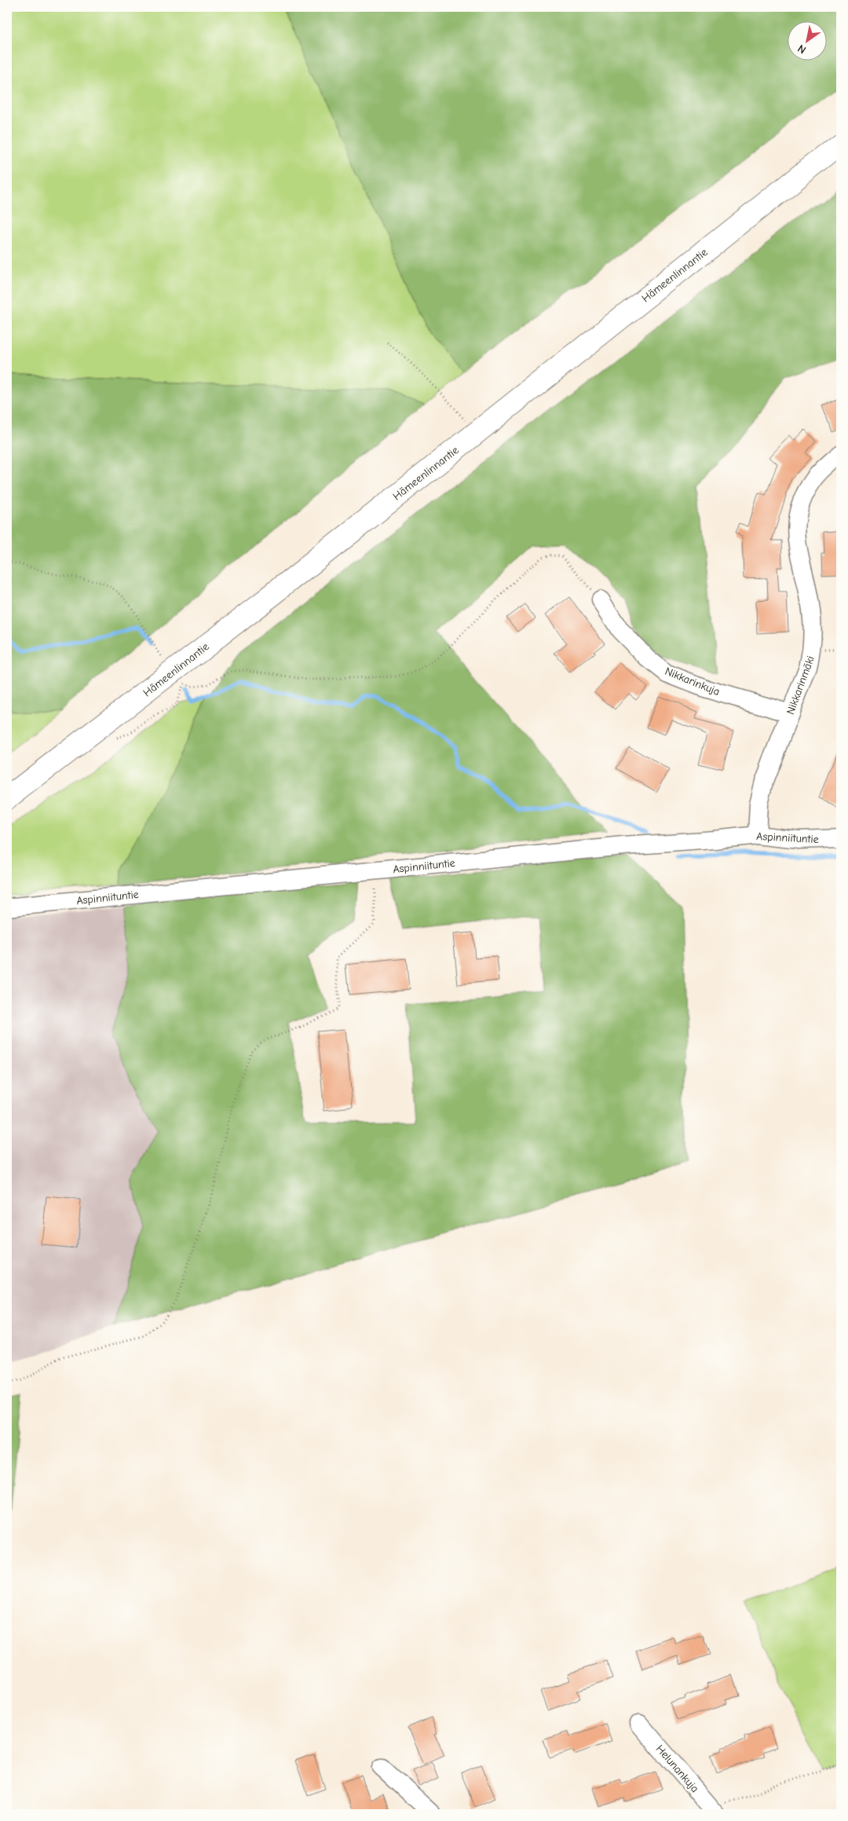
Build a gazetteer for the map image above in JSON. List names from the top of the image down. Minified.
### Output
{"streets":{"main road":["Hämeenlinnantie"],"street":["Nikkarinkuja","Nikkarinmäki","Aspinniituntie","Helunankuja"]},"crossings":[["Nikkarinkuja","Nikkarinmäki"],["Nikkarinmäki","Aspinniituntie"]],"north":"bottom left"}
